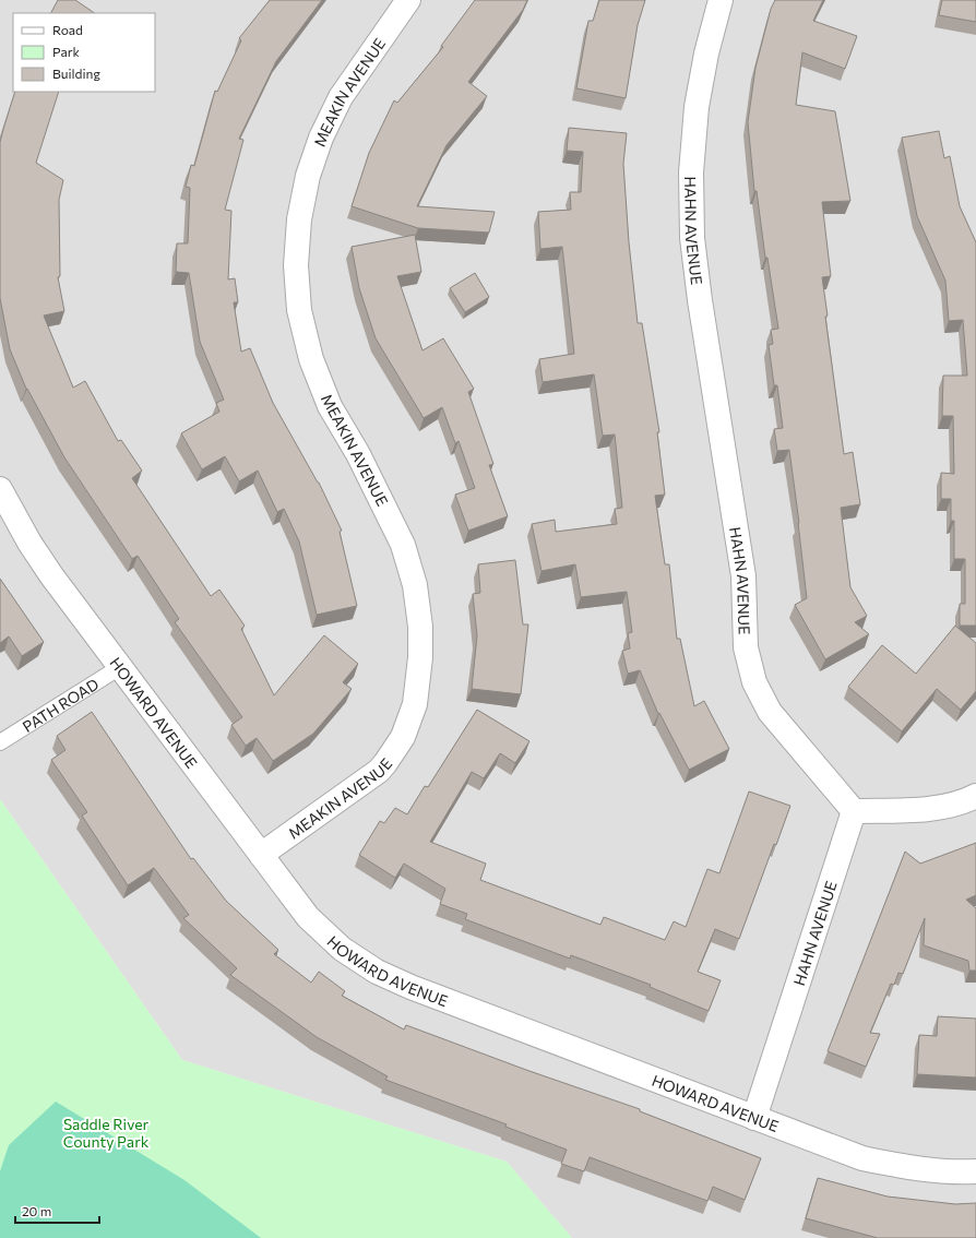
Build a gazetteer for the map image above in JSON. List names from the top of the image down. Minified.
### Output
{"streets":{"street":["MEAKIN AVENUE","HAHN AVENUE","HOWARD AVENUE"],"lane":["PATH ROAD"]},"crossings":[["MEAKIN AVENUE","HOWARD AVENUE"],["HAHN AVENUE","HOWARD AVENUE"],["PATH ROAD","HOWARD AVENUE"]],"parks":["Saddle River County Park"],"legend":["Road","Park","Building"],"scale_bar":"20 m"}
